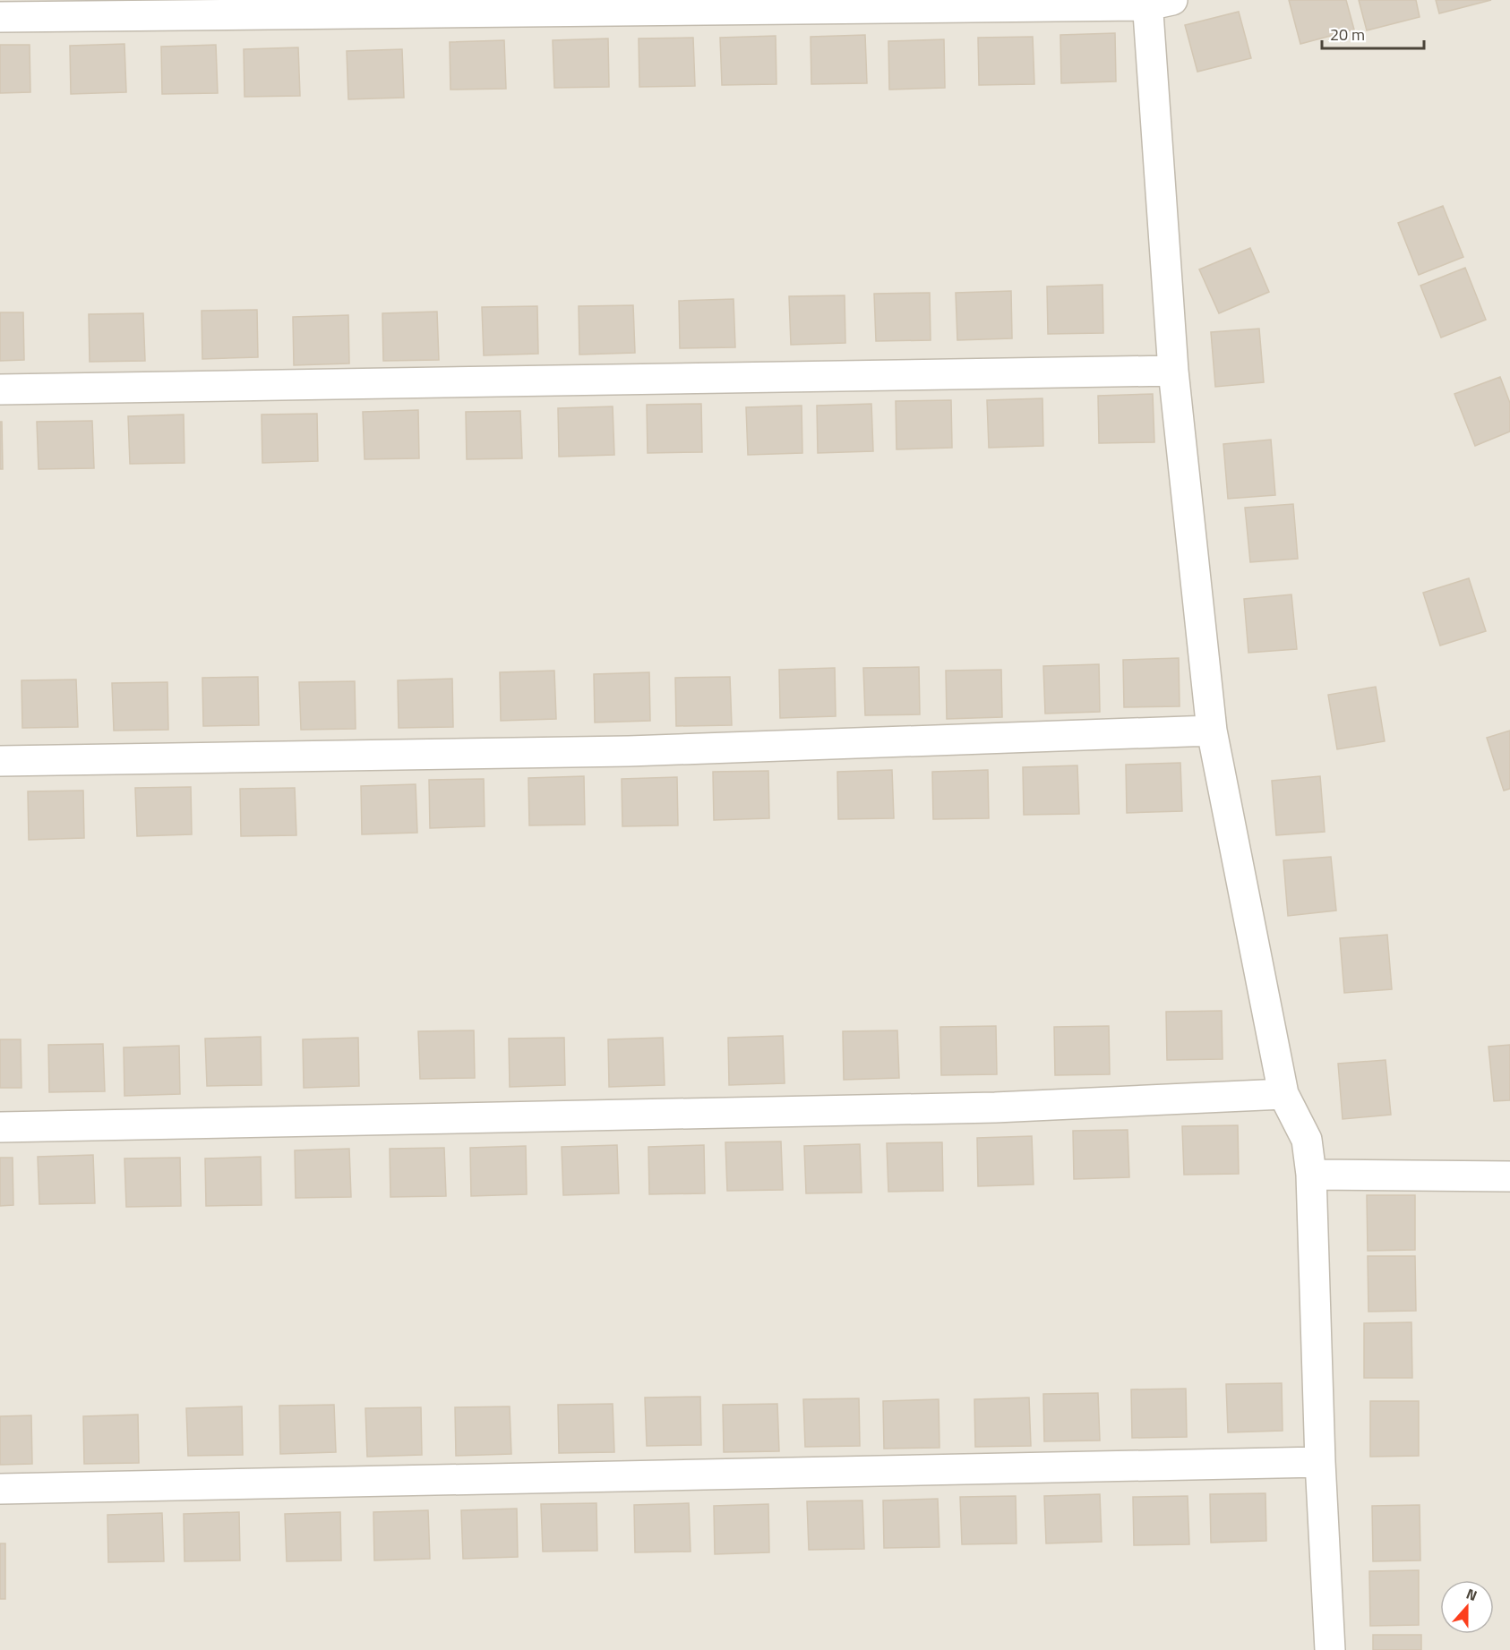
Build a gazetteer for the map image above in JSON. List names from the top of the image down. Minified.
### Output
{"scale_bar":"20 m","north":"top"}
